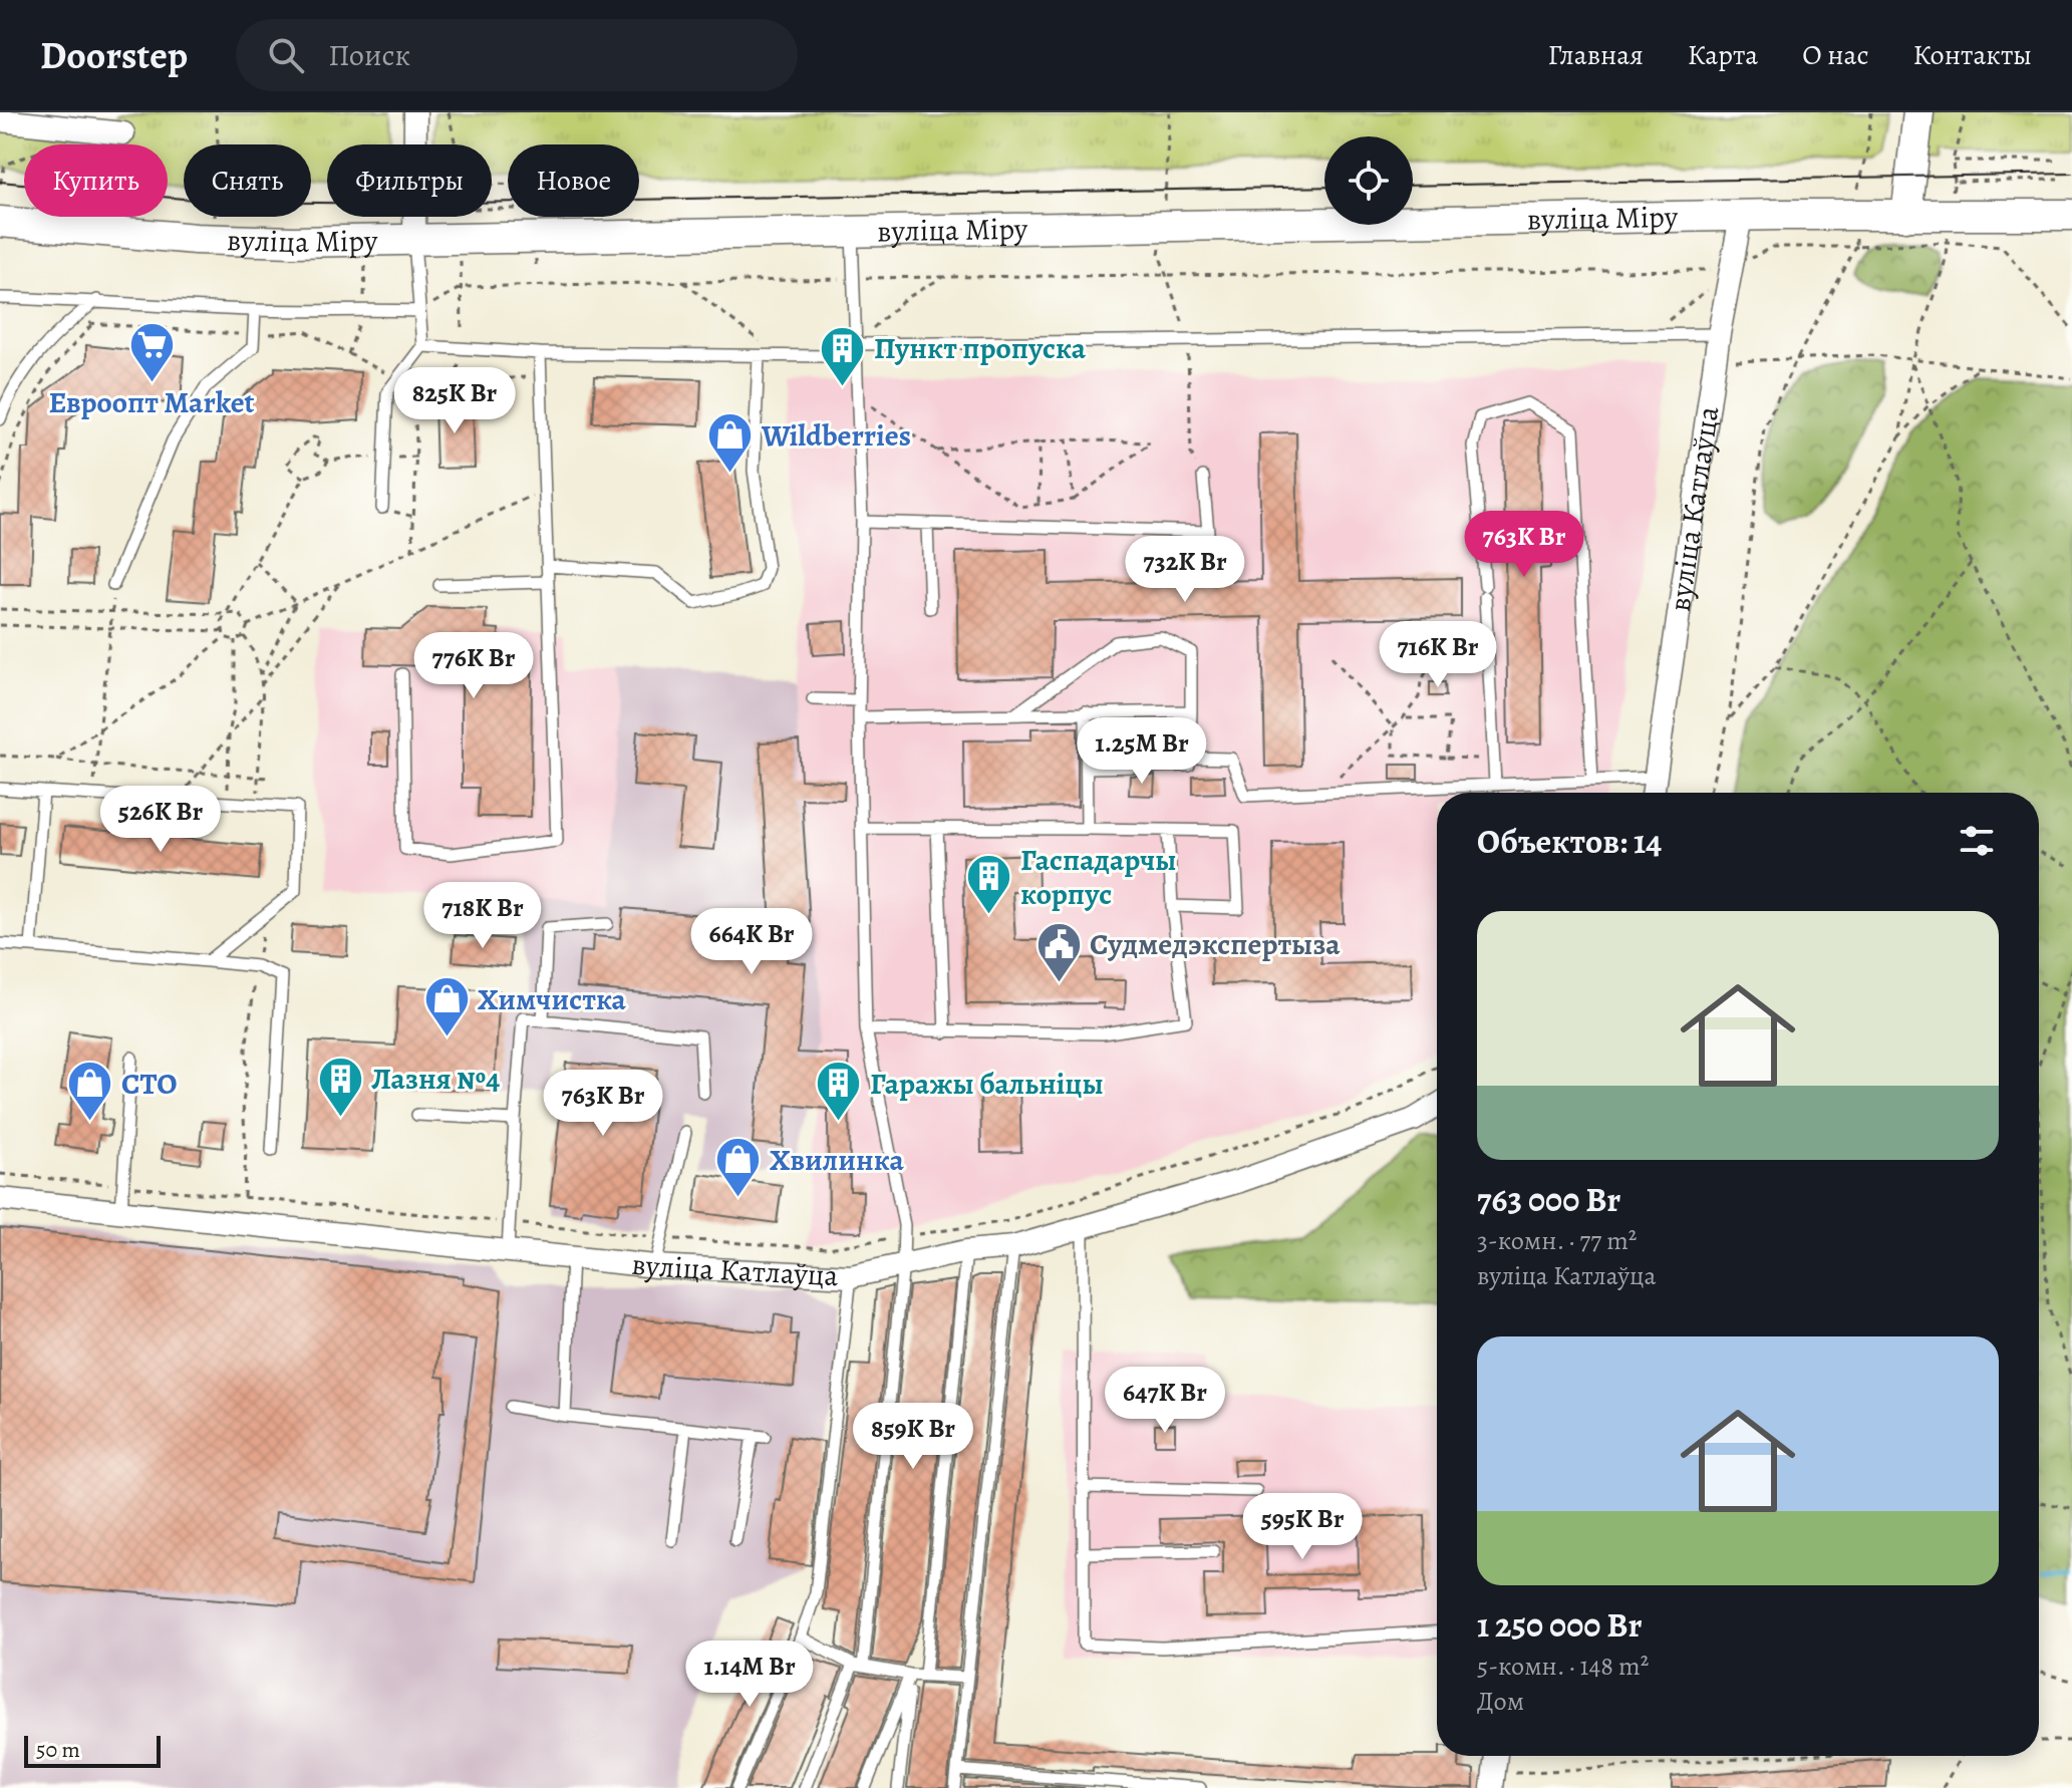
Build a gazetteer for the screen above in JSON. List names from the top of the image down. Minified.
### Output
{"streets":{"main road":["вуліца Міру"],"street":["вуліца Катлаўца"]},"crossings":[["вуліца Міру","вуліца Катлаўца"]],"places":{"supermarket":["Евроопт Market"],"building":["Пункт пропуска","Гаспадарчы корпус","Лазня №4","Гаражы бальніцы"],"shop":["Wildberries","Химчистка","СТО","Хвилинка"],"public building":["Судмедэкспертыза"]},"scale_bar":"50 m","page":{"header":"Doorstep","search":"Поиск","nav":["Главная","Карта","О нас","Контакты"],"chip":["Купить","Снять","Фильтры","Новое"],"price":["825K Br","763K Br","732K Br","716K Br","776K Br","1.25M Br","526K Br","718K Br","664K Br","763K Br","647K Br","859K Br","595K Br","1.14M Br"],"heading":"Объектов: 14","list":[{"name":"763 000 Br","note":"3-комн. · 77 m² · вуліца Катлаўца"},{"name":"1 250 000 Br","note":"5-комн. · 148 m² · Дом"}],"scale":"50 m"}}
